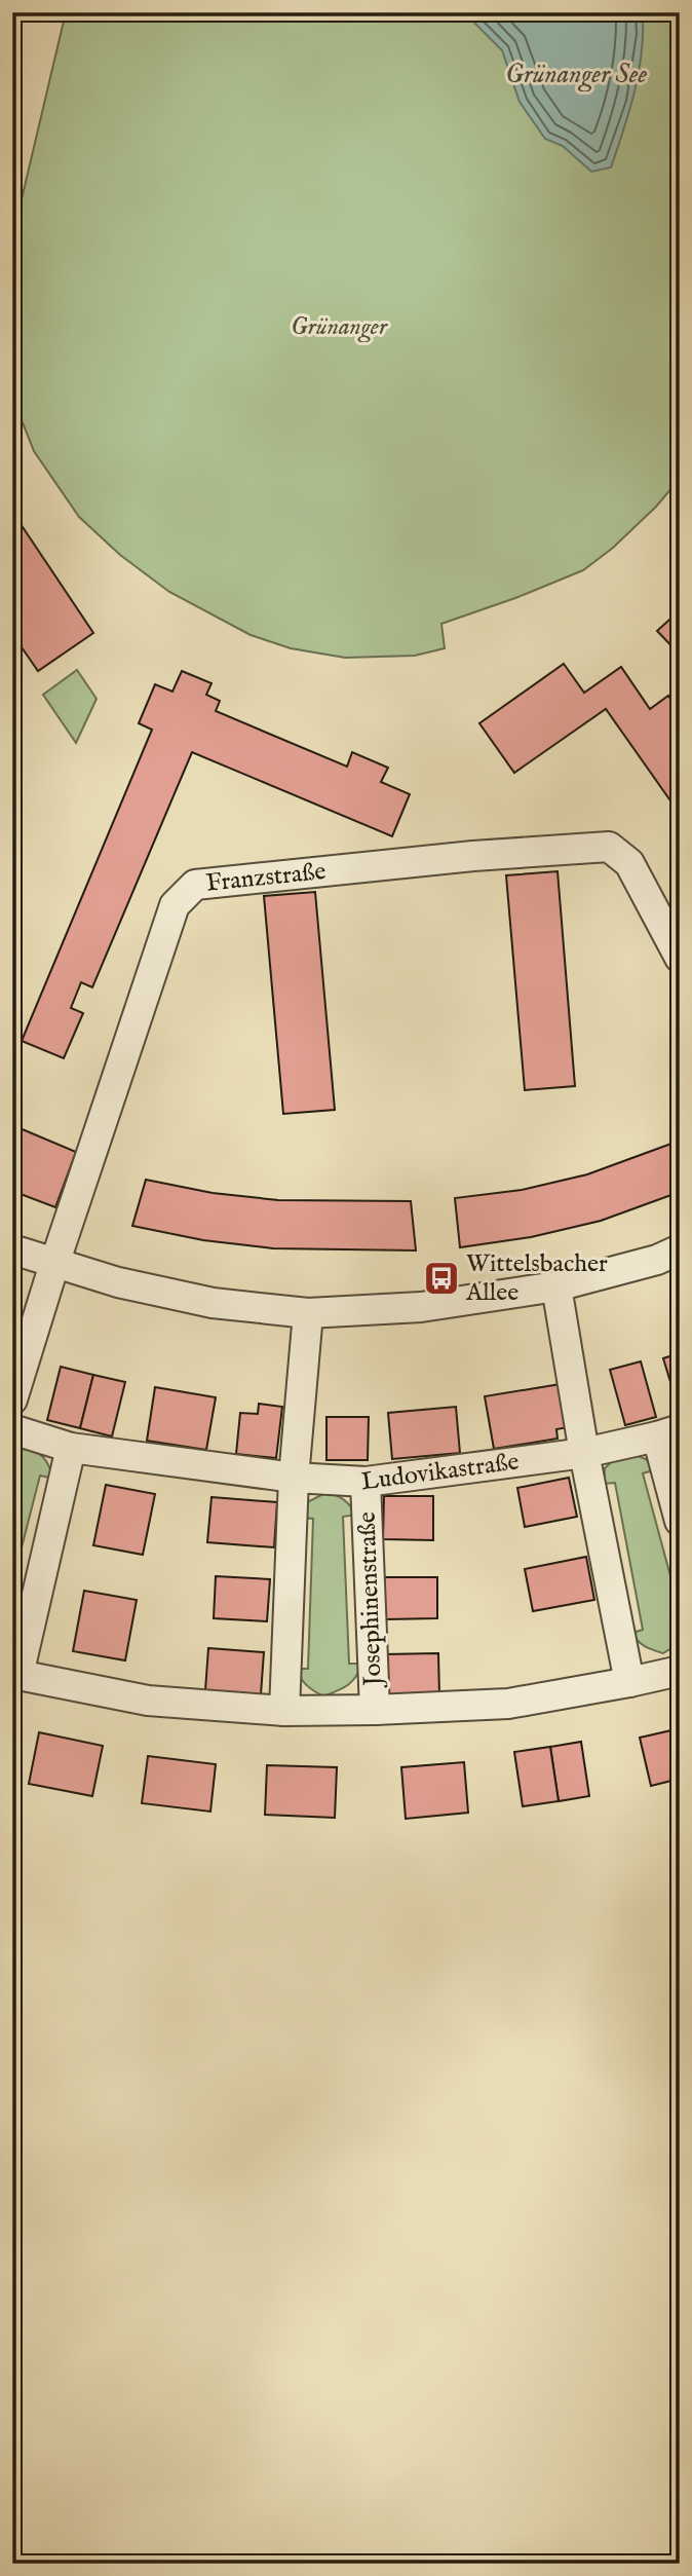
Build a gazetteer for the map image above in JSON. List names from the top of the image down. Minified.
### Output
{"streets":{"street":["Franzstraße","Ludovikastraße","Josephinenstraße"]},"crossings":[["Ludovikastraße","Josephinenstraße"]],"water":["Grünanger See"],"parks":["Grünanger"],"places":{"bus stop":["Wittelsbacher Allee"]}}
